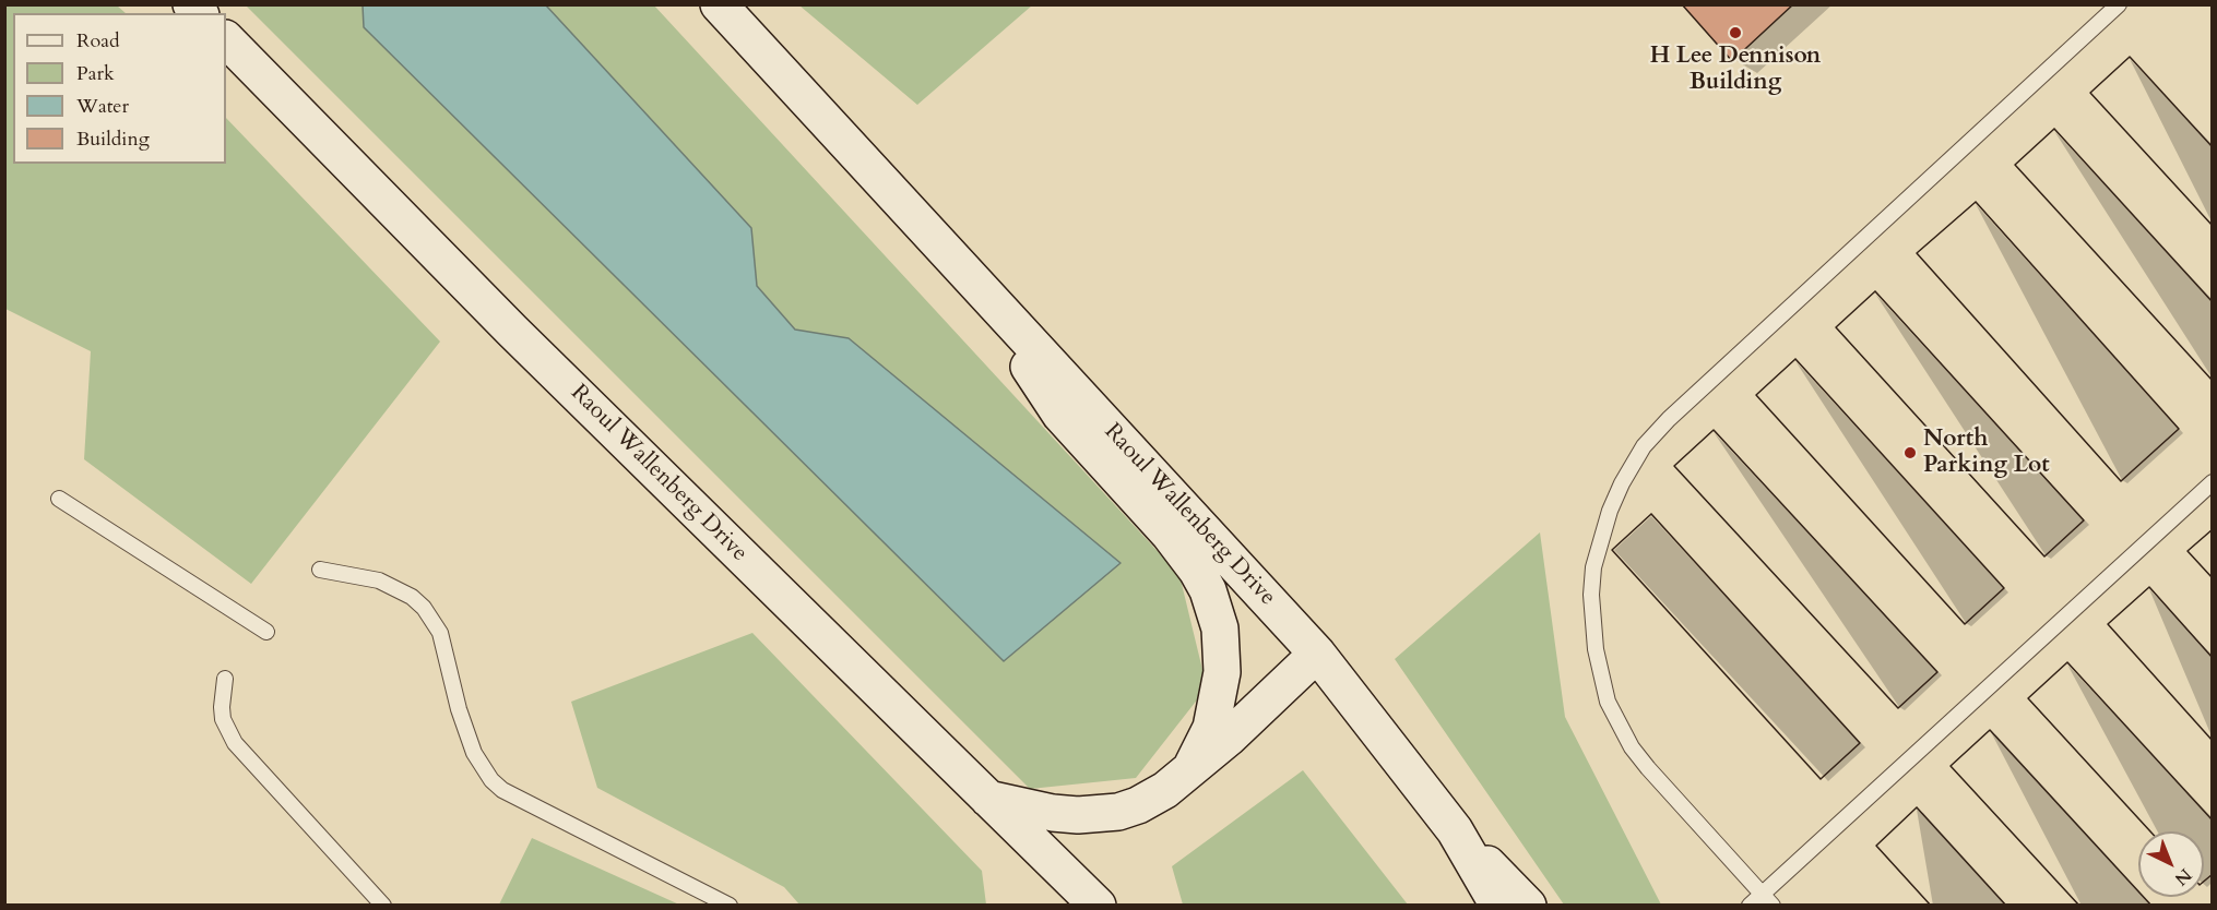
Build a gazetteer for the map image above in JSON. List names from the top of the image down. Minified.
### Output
{"streets":{"street":["Raoul Wallenberg Drive"]},"places":["H Lee Dennison Building","North Parking Lot"],"legend":["Road","Park","Water","Building"],"north":"bottom right"}
